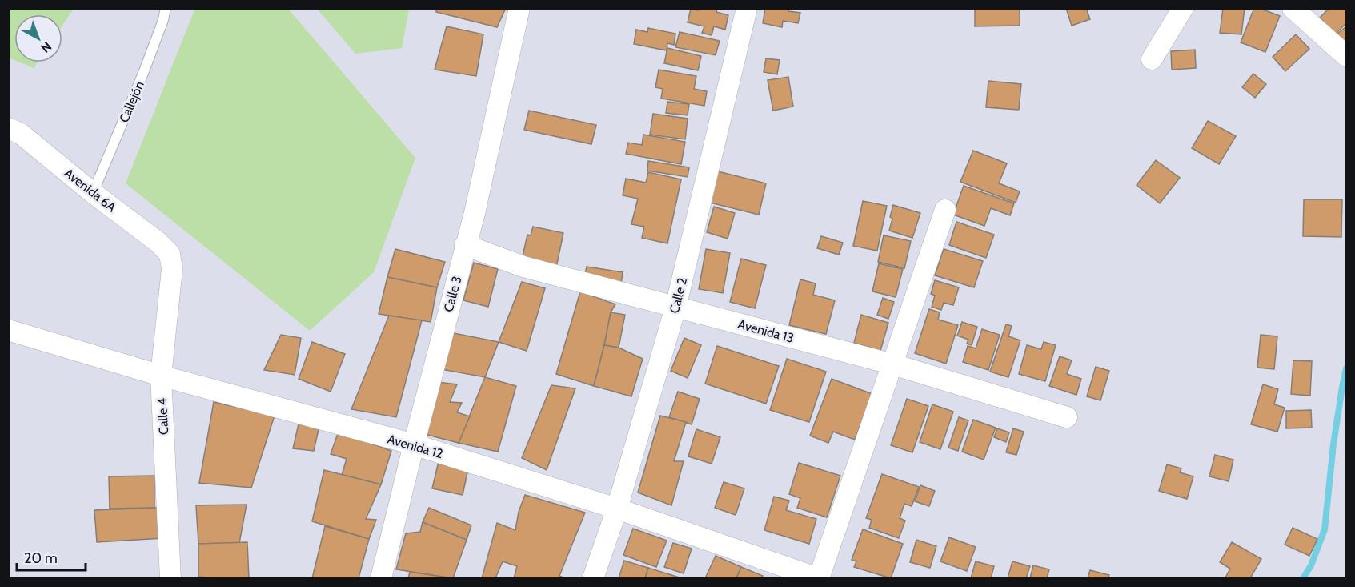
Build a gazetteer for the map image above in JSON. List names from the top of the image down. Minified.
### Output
{"streets":{"street":["Avenida 6A","Calle 3","Calle 2","Avenida 13","Calle 4","Avenida 12"],"lane":["Callejón"]},"crossings":[["Callejón","Avenida 6A"],["Avenida 6A","Calle 4"],["Calle 3","Avenida 13"],["Calle 3","Avenida 12"],["Calle 2","Avenida 13"],["Calle 2","Avenida 12"],["Calle 4","Avenida 12"]],"scale_bar":"20 m","north":"bottom right"}
